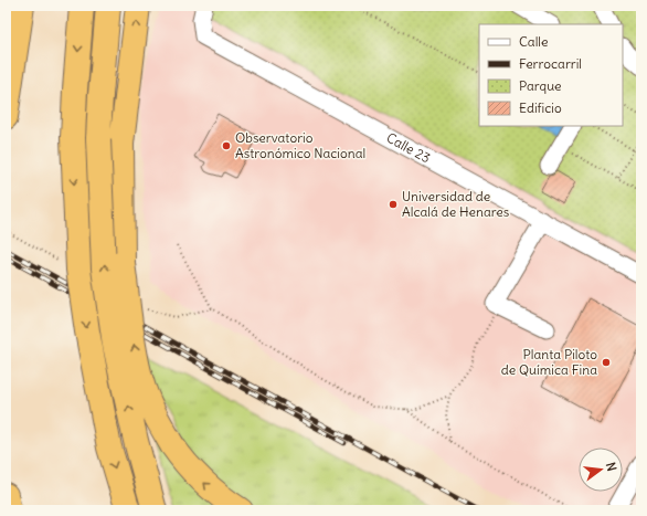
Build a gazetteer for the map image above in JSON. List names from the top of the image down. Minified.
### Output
{"streets":{"street":["Calle 23"]},"places":["Observatorio Astronómico Nacional","Universidad de Alcalá de Henares","Planta Piloto de Química Fina"],"legend":["Calle","Ferrocarril","Parque","Edificio"],"north":"right"}
